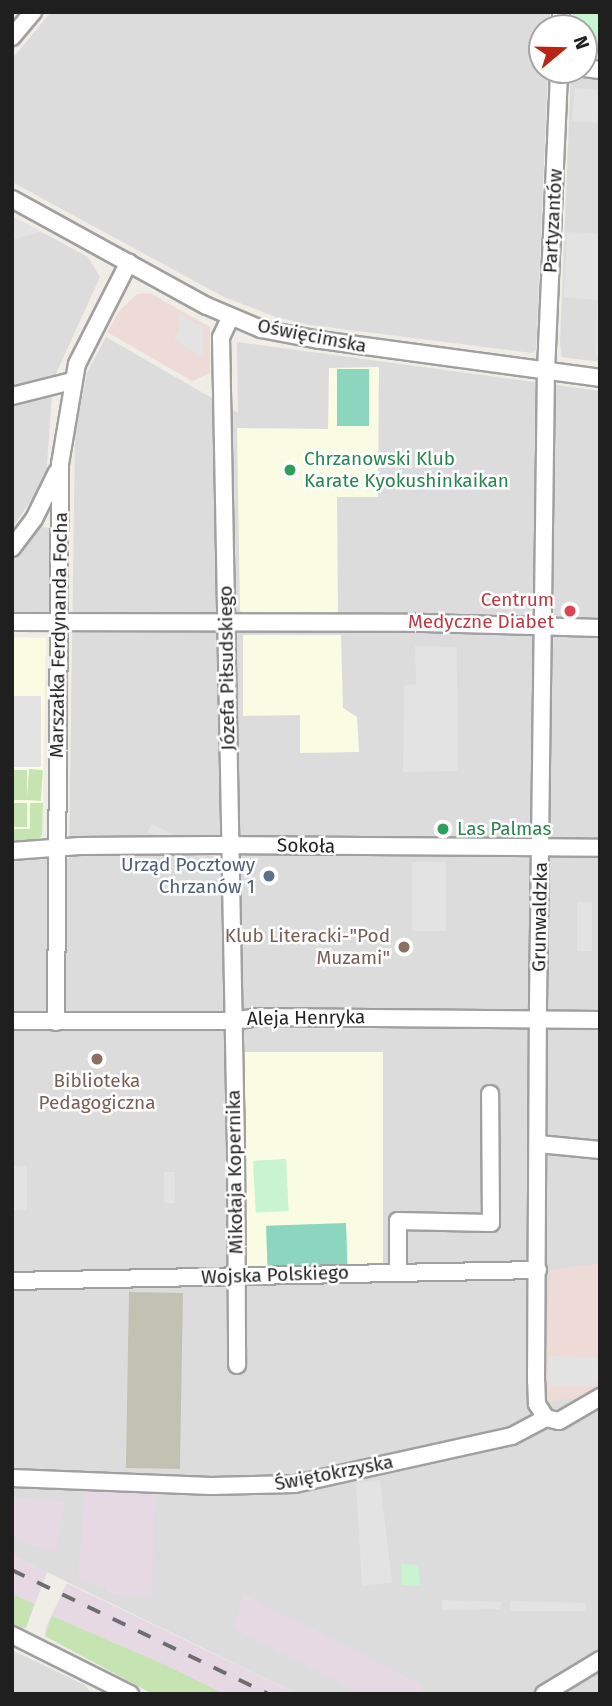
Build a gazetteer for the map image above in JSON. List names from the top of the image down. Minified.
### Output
{"streets":{"street":["Partyzantów","Oświęcimska","Marszałka Ferdynanda Focha","Józefa Piłsudskiego","Sokoła","Grunwaldzka","Aleja Henryka","Mikołaja Kopernika","Wojska Polskiego","Świętokrzyska"]},"crossings":[["Partyzantów","Oświęcimska"],["Partyzantów","Grunwaldzka"],["Oświęcimska","Marszałka Ferdynanda Focha"],["Oświęcimska","Józefa Piłsudskiego"],["Oświęcimska","Grunwaldzka"],["Marszałka Ferdynanda Focha","Sokoła"],["Marszałka Ferdynanda Focha","Aleja Henryka"],["Józefa Piłsudskiego","Sokoła"],["Józefa Piłsudskiego","Aleja Henryka"],["Józefa Piłsudskiego","Mikołaja Kopernika"],["Sokoła","Grunwaldzka"],["Grunwaldzka","Aleja Henryka"],["Grunwaldzka","Wojska Polskiego"],["Grunwaldzka","Świętokrzyska"],["Aleja Henryka","Mikołaja Kopernika"],["Mikołaja Kopernika","Wojska Polskiego"]],"places":["Chrzanowski Klub Karate Kyokushinkaikan","Centrum Medyczne Diabet","Las Palmas","Urząd Pocztowy Chrzanów 1","Klub Literacki-\"Pod Muzami\"","Biblioteka Pedagogiczna"],"north":"right"}
